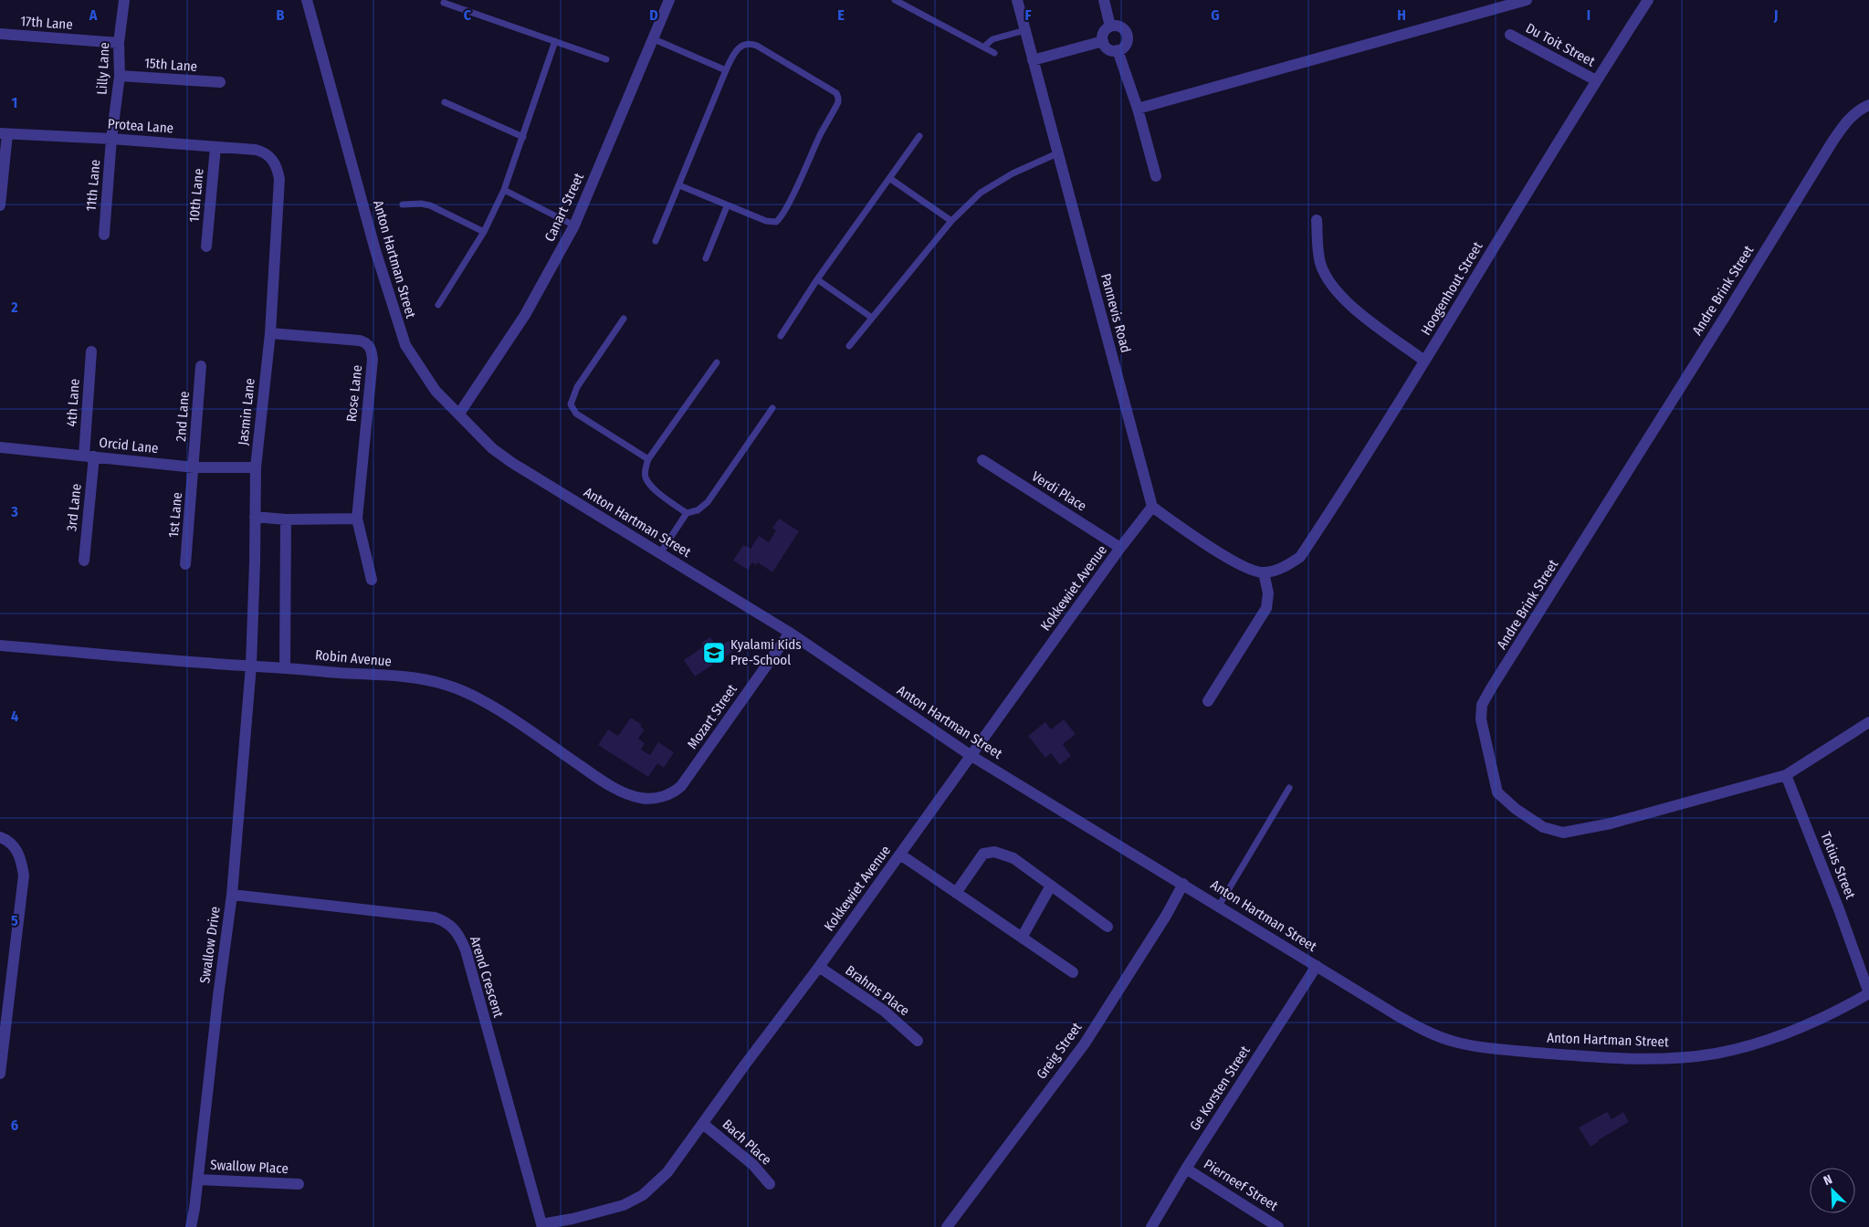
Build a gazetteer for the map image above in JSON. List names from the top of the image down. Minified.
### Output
{"streets":{"street":["17th Lane","Du Toit Street","15th Lane","Lilly Lane","Protea Lane","11th Lane","10th Lane","Canart Street","Anton Hartman Street","Hoogenhout Street","Andre Brink Street","Pannevis Road","Rose Lane","4th Lane","Jasmin Lane","2nd Lane","Orcid Lane","Verdi Place","3rd Lane","1st Lane","Kokkewiet Avenue","Robin Avenue","Mozart Street","Totius Street","Swallow Drive","Arend Crescent","Brahms Place","Greig Street","Ge Korsten Street","Bach Place","Swallow Place","Pierneef Street"]},"crossings":[["17th Lane","Lilly Lane"],["Du Toit Street","Hoogenhout Street"],["15th Lane","Lilly Lane"],["Lilly Lane","Protea Lane"],["Lilly Lane","11th Lane"],["Protea Lane","11th Lane"],["Protea Lane","10th Lane"],["Protea Lane","Jasmin Lane"],["Canart Street","Anton Hartman Street"],["Anton Hartman Street","Kokkewiet Avenue"],["Anton Hartman Street","Mozart Street"],["Anton Hartman Street","Totius Street"],["Anton Hartman Street","Greig Street"],["Anton Hartman Street","Ge Korsten Street"],["Andre Brink Street","Totius Street"],["Pannevis Road","Kokkewiet Avenue"],["Rose Lane","Jasmin Lane"],["4th Lane","Orcid Lane"],["4th Lane","3rd Lane"],["Jasmin Lane","Orcid Lane"],["Jasmin Lane","Robin Avenue"],["Jasmin Lane","Swallow Drive"],["2nd Lane","Orcid Lane"],["2nd Lane","1st Lane"],["Orcid Lane","3rd Lane"],["Orcid Lane","1st Lane"],["Verdi Place","Kokkewiet Avenue"],["Kokkewiet Avenue","Arend Crescent"],["Kokkewiet Avenue","Brahms Place"],["Kokkewiet Avenue","Bach Place"],["Robin Avenue","Mozart Street"],["Robin Avenue","Swallow Drive"],["Swallow Drive","Arend Crescent"],["Swallow Drive","Swallow Place"],["Ge Korsten Street","Pierneef Street"]],"places":{"school or university":["Kyalami Kids Pre-School"]},"north":"top left","grid":{"columns":["A","B","C","D","E","F","G","H","I","J"],"rows":["1","2","3","4","5","6"]}}
